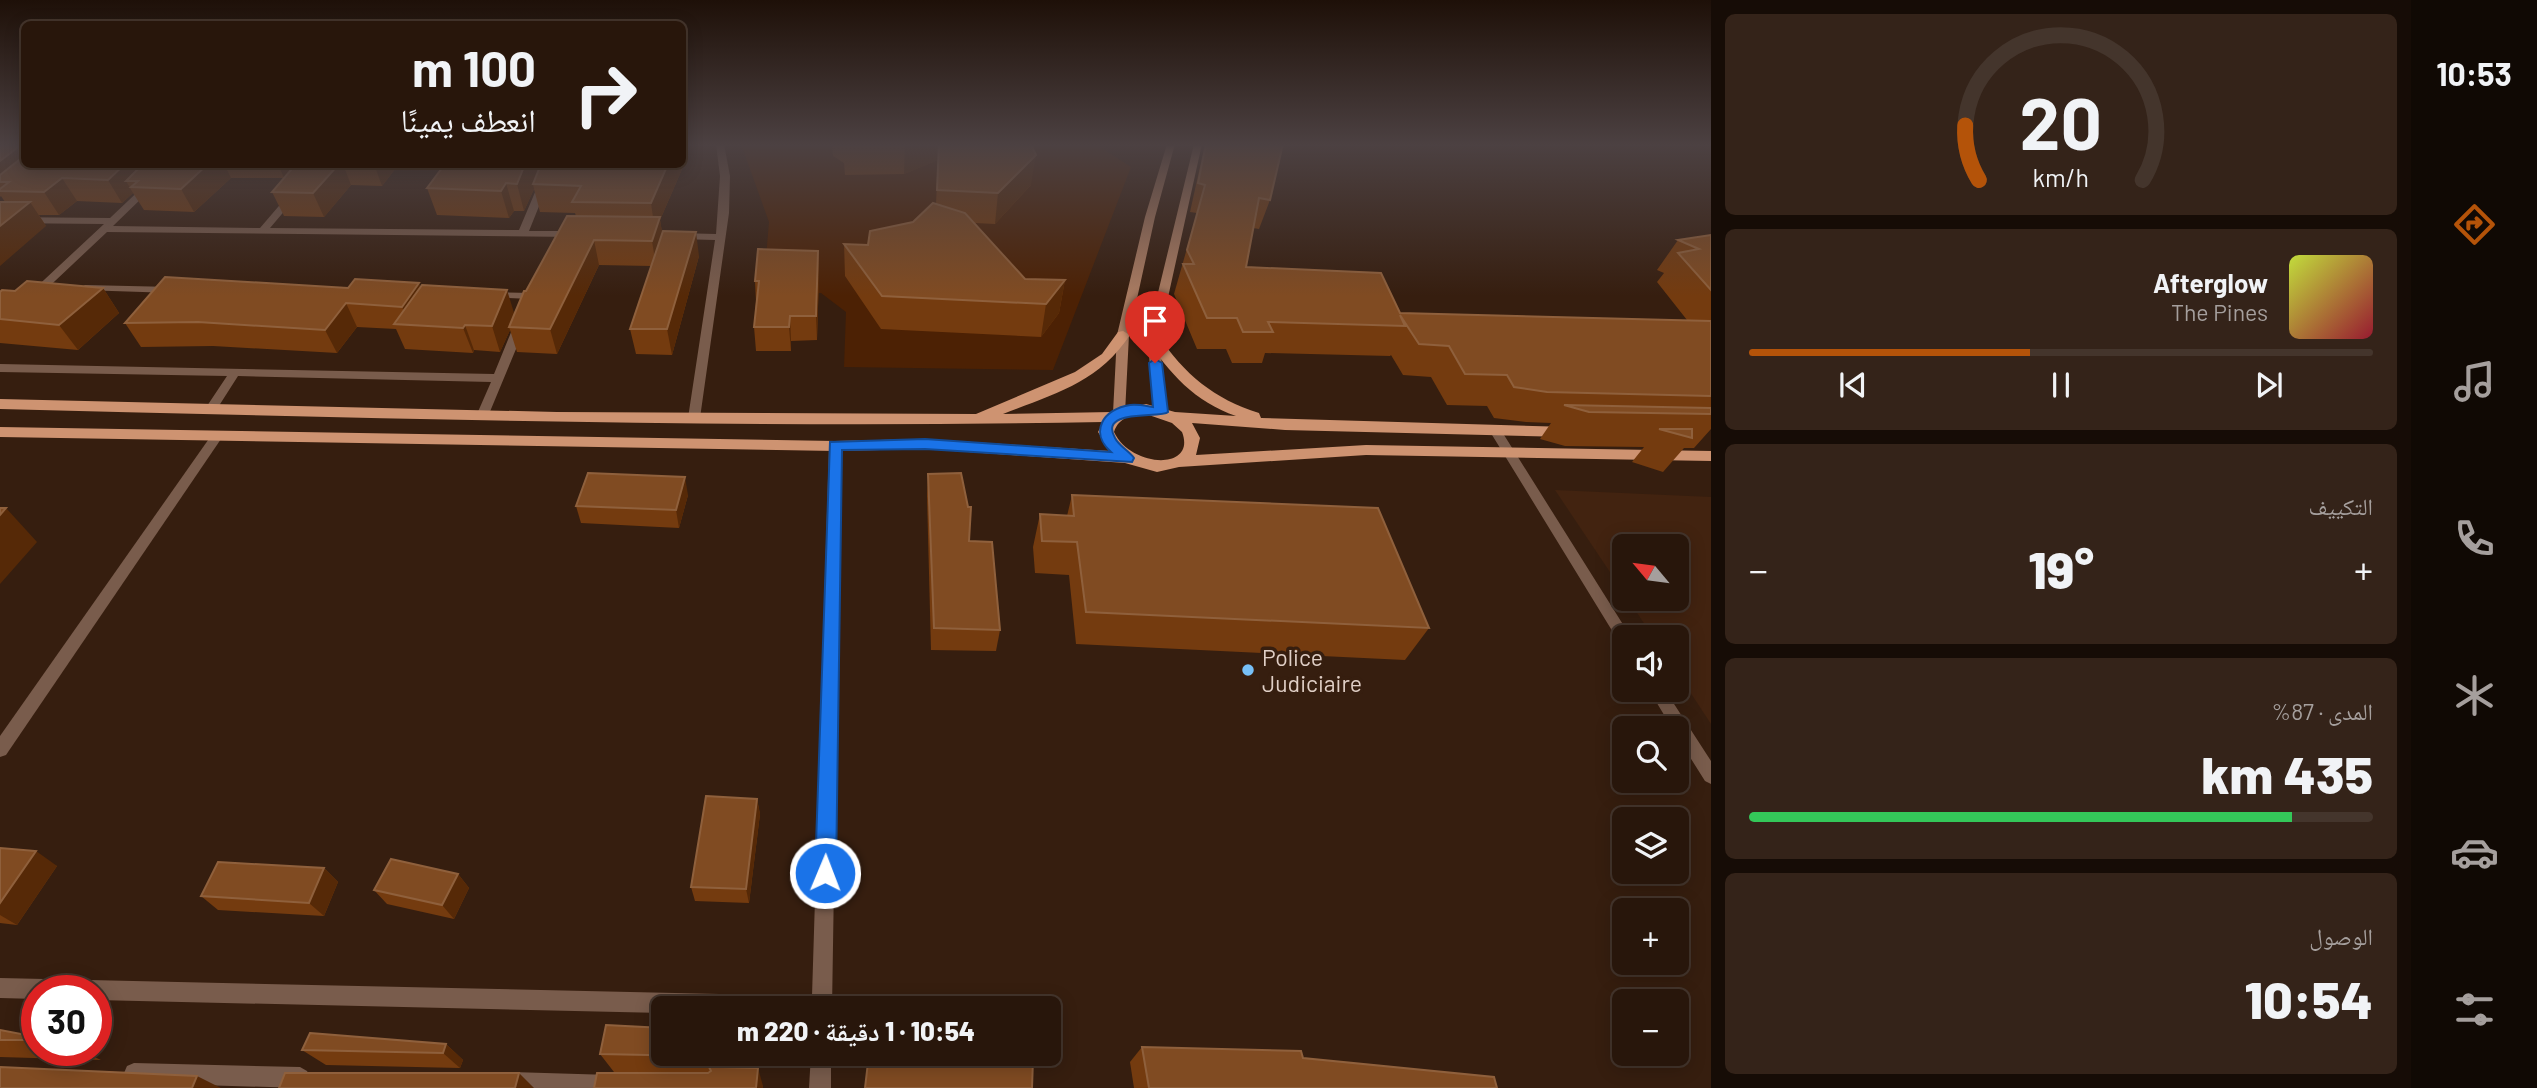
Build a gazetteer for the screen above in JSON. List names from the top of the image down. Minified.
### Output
{"places":["Police Judiciaire"],"north":"top left","page":{"tabs":"10:53","turn":["100 m","انعطف يمينًا"],"song":["Afterglow","The Pines"],"tile":["التكييف",["المدى · 87%","435 km"],["الوصول","10:54"]],"map_buttons":["+","−"],"heat":["−","19°","+"],"limit":"30","trip":"10:54 · 1 دقيقة · 220 m","gauge":["20","km/h"]}}
